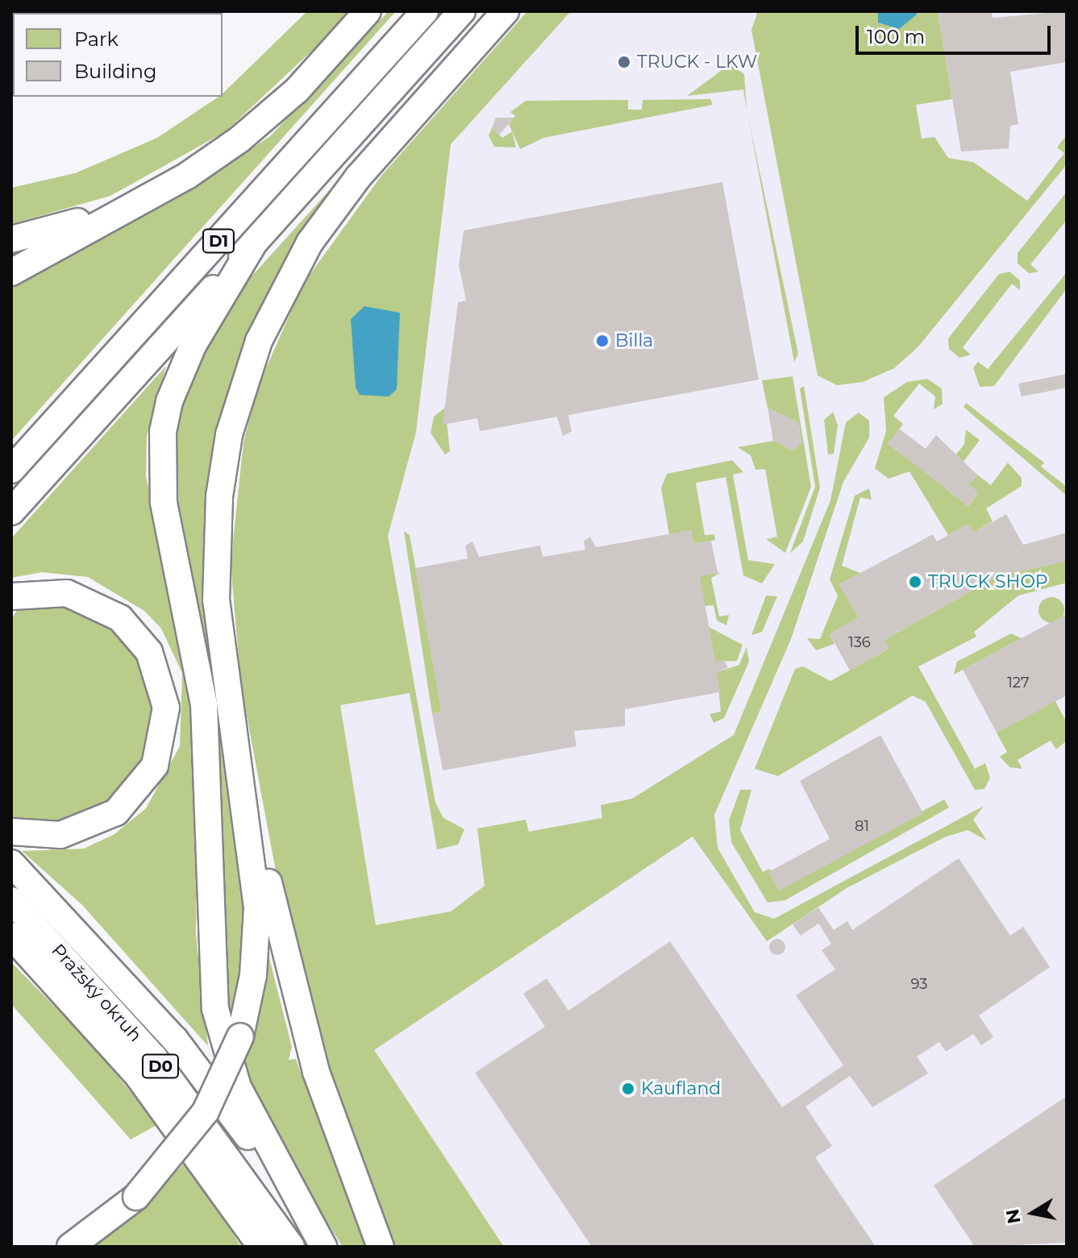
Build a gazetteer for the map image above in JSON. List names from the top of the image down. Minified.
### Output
{"streets":{"highway":["D1","Pražský okruh","D0"]},"places":["TRUCK - LKW","Billa","TRUCK SHOP","Kaufland"],"house_numbers":["136","127","81","93"],"legend":["Park","Building"],"scale_bar":"100 m","north":"left"}
